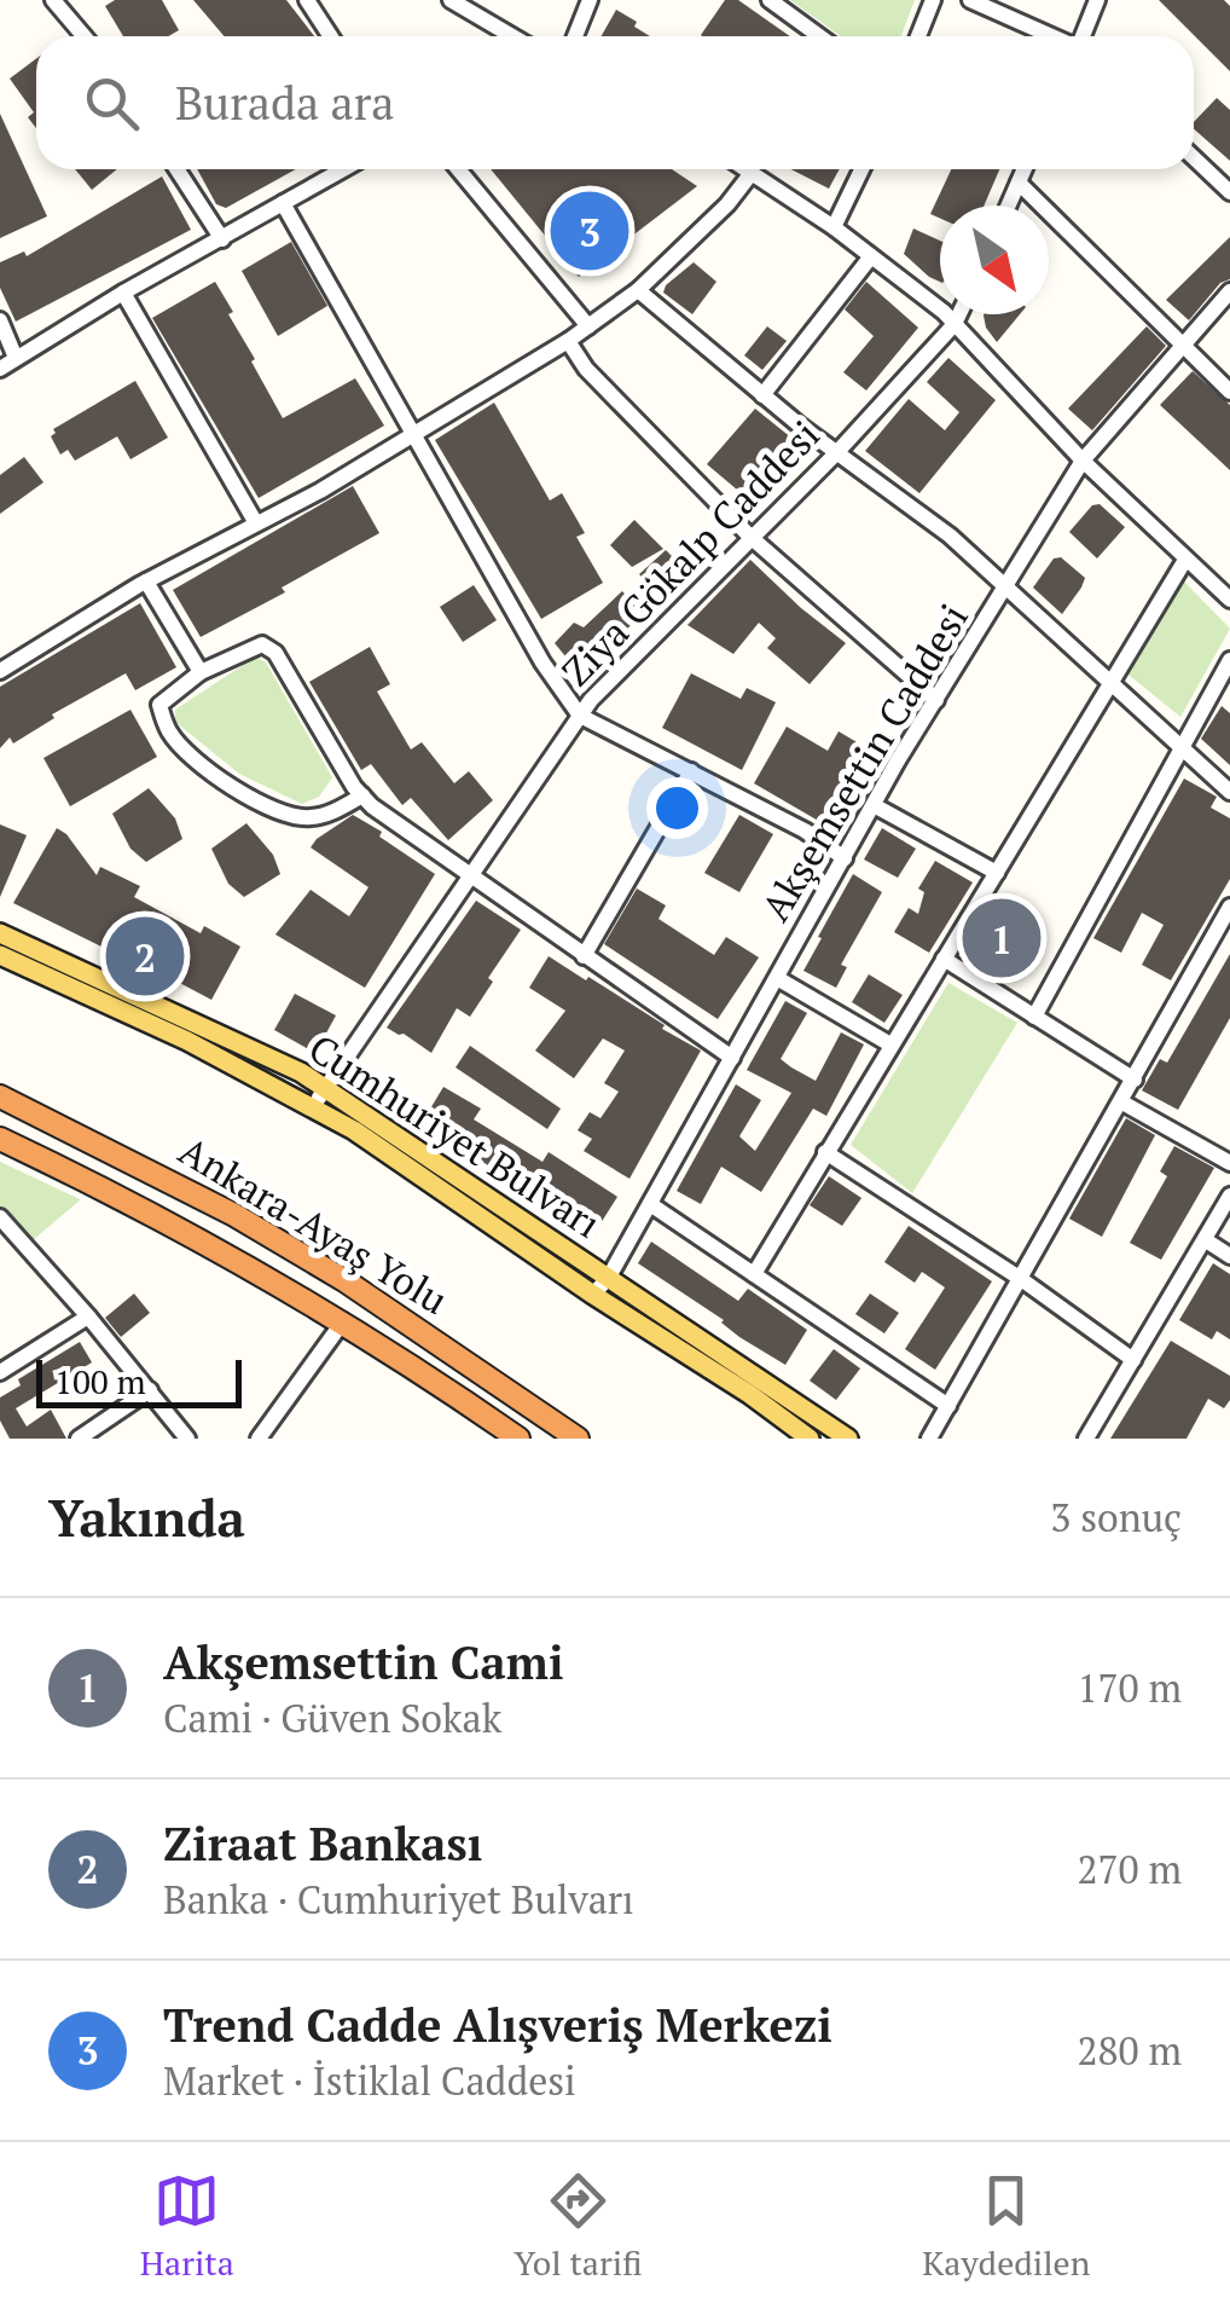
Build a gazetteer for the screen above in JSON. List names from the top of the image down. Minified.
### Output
{"streets":{"highway":["Ankara-Ayaş Yolu"],"main road":["Cumhuriyet Bulvarı"],"street":["Ziya Gökalp Caddesi","Akşemsettin Caddesi"]},"crossings":[["Ziya Gökalp Caddesi","Cumhuriyet Bulvarı"],["Akşemsettin Caddesi","Cumhuriyet Bulvarı"]],"scale_bar":"100 m","north":"bottom right","page":{"search":"Burada ara","pins":["3","1","2"],"scale":"100 m","heading":["Yakında","3 sonuç"],"list":[{"mark":"1","name":"Akşemsettin Cami","note":"Cami · Güven Sokak","value":"170 m"},{"mark":"2","name":"Ziraat Bankası","note":"Banka · Cumhuriyet Bulvarı","value":"270 m"},{"mark":"3","name":"Trend Cadde Alışveriş Merkezi","note":"Market · İstiklal Caddesi","value":"280 m"}],"nav":["Harita","Yol tarifi","Kaydedilen"]}}
